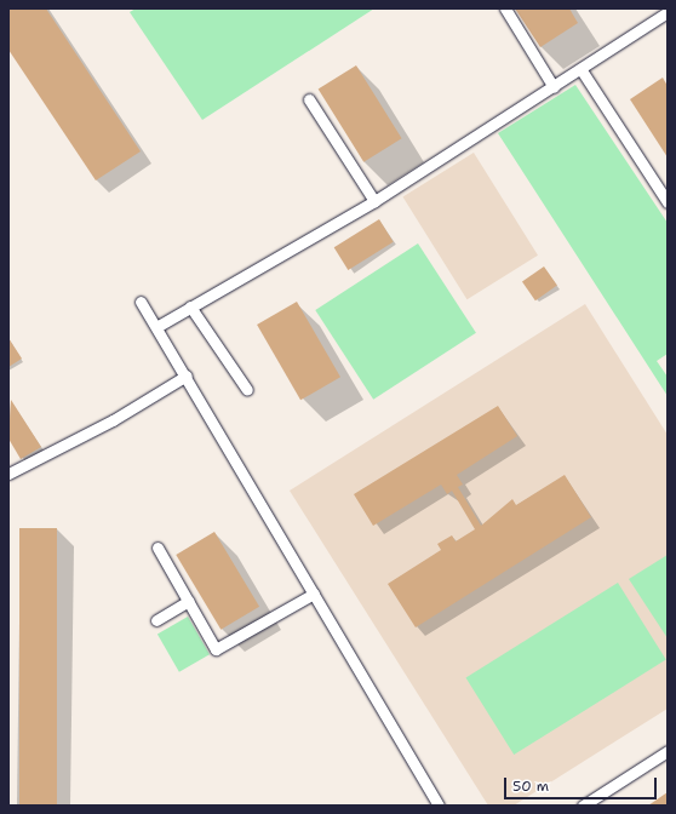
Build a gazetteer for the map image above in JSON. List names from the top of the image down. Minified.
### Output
{"scale_bar":"50 m"}
